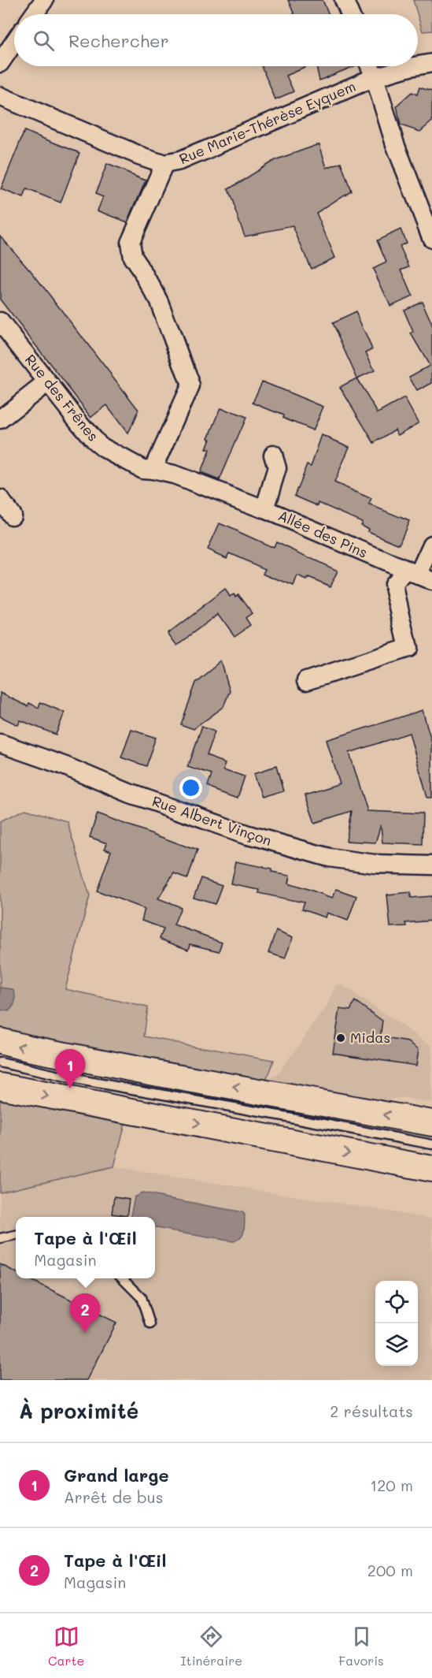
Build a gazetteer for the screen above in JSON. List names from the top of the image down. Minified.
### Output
{"streets":{"street":["Rue Marie-Thérèse Eyquem","Rue des Frênes","Allée des Pins","Rue Albert Vinçon"]},"crossings":[["Rue des Frênes","Allée des Pins"]],"places":["Midas"],"page":{"search":"Rechercher","pins":["1","2"],"popup":["Tape à l'Œil","Magasin"],"heading":["À proximité","2 résultats"],"list":[{"mark":"1","name":"Grand large","note":"Arrêt de bus","value":"120 m"},{"mark":"2","name":"Tape à l'Œil","note":"Magasin","value":"200 m"}],"nav":["Carte","Itinéraire","Favoris"]}}
